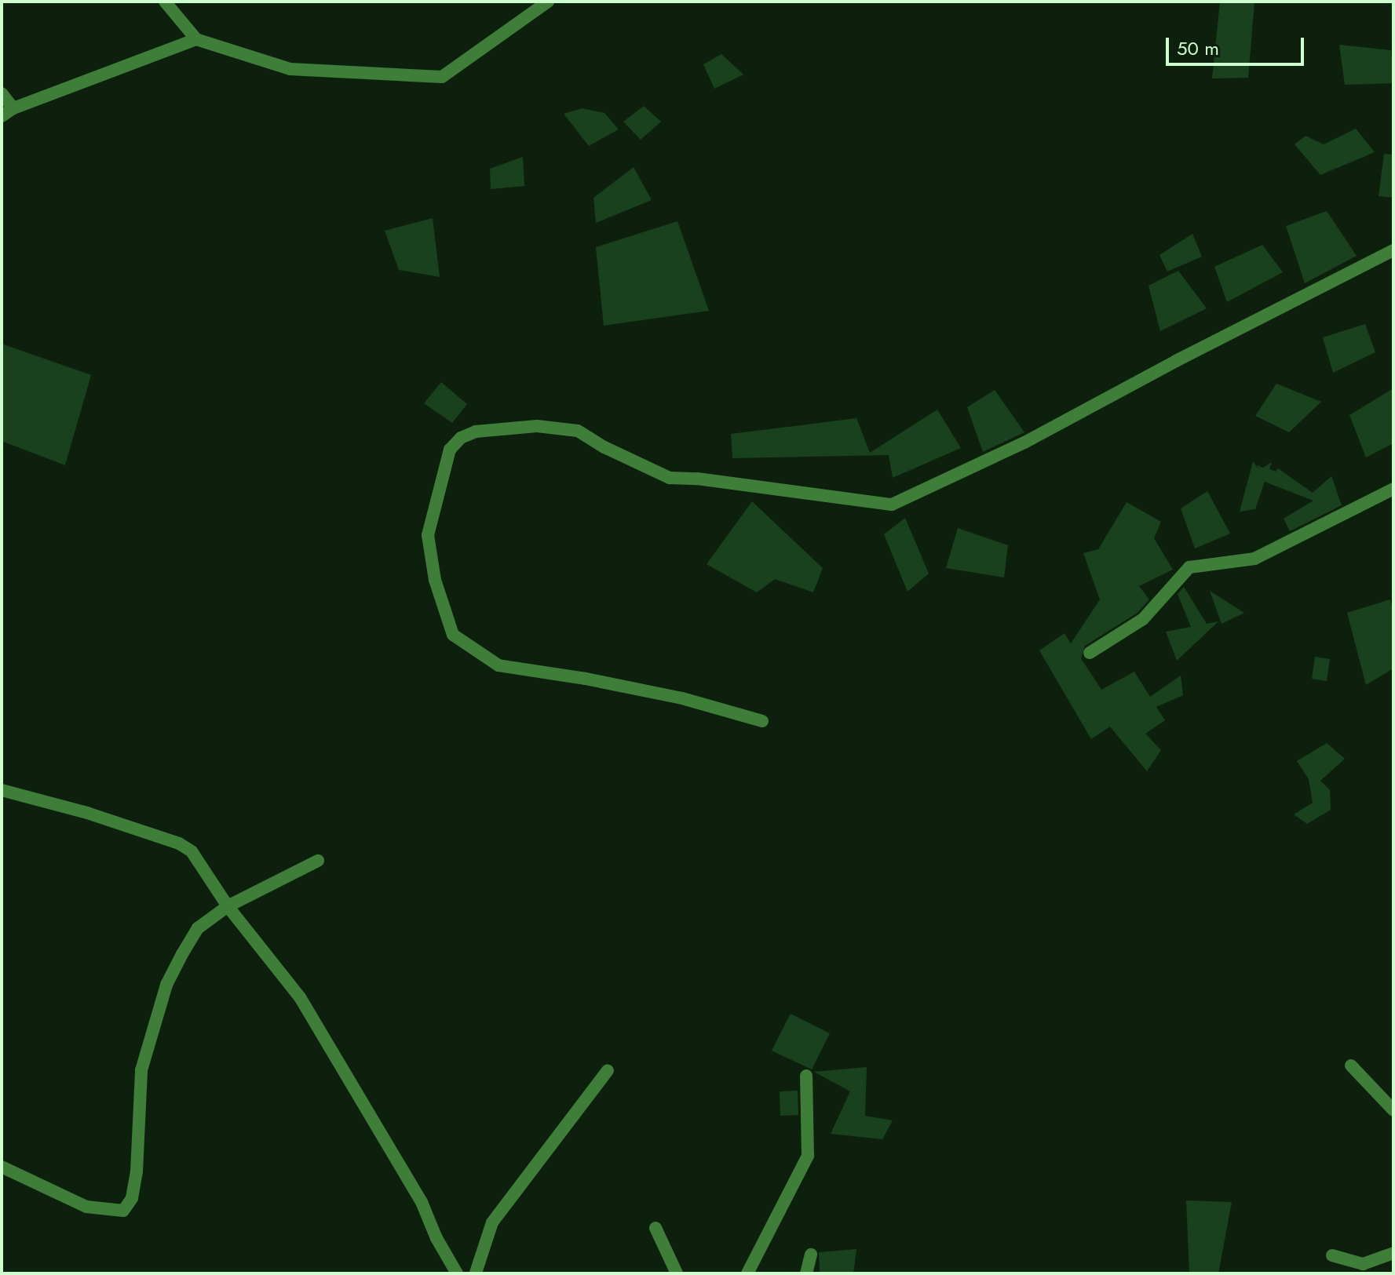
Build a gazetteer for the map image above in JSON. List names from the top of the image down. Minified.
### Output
{"scale_bar":"50 m"}
